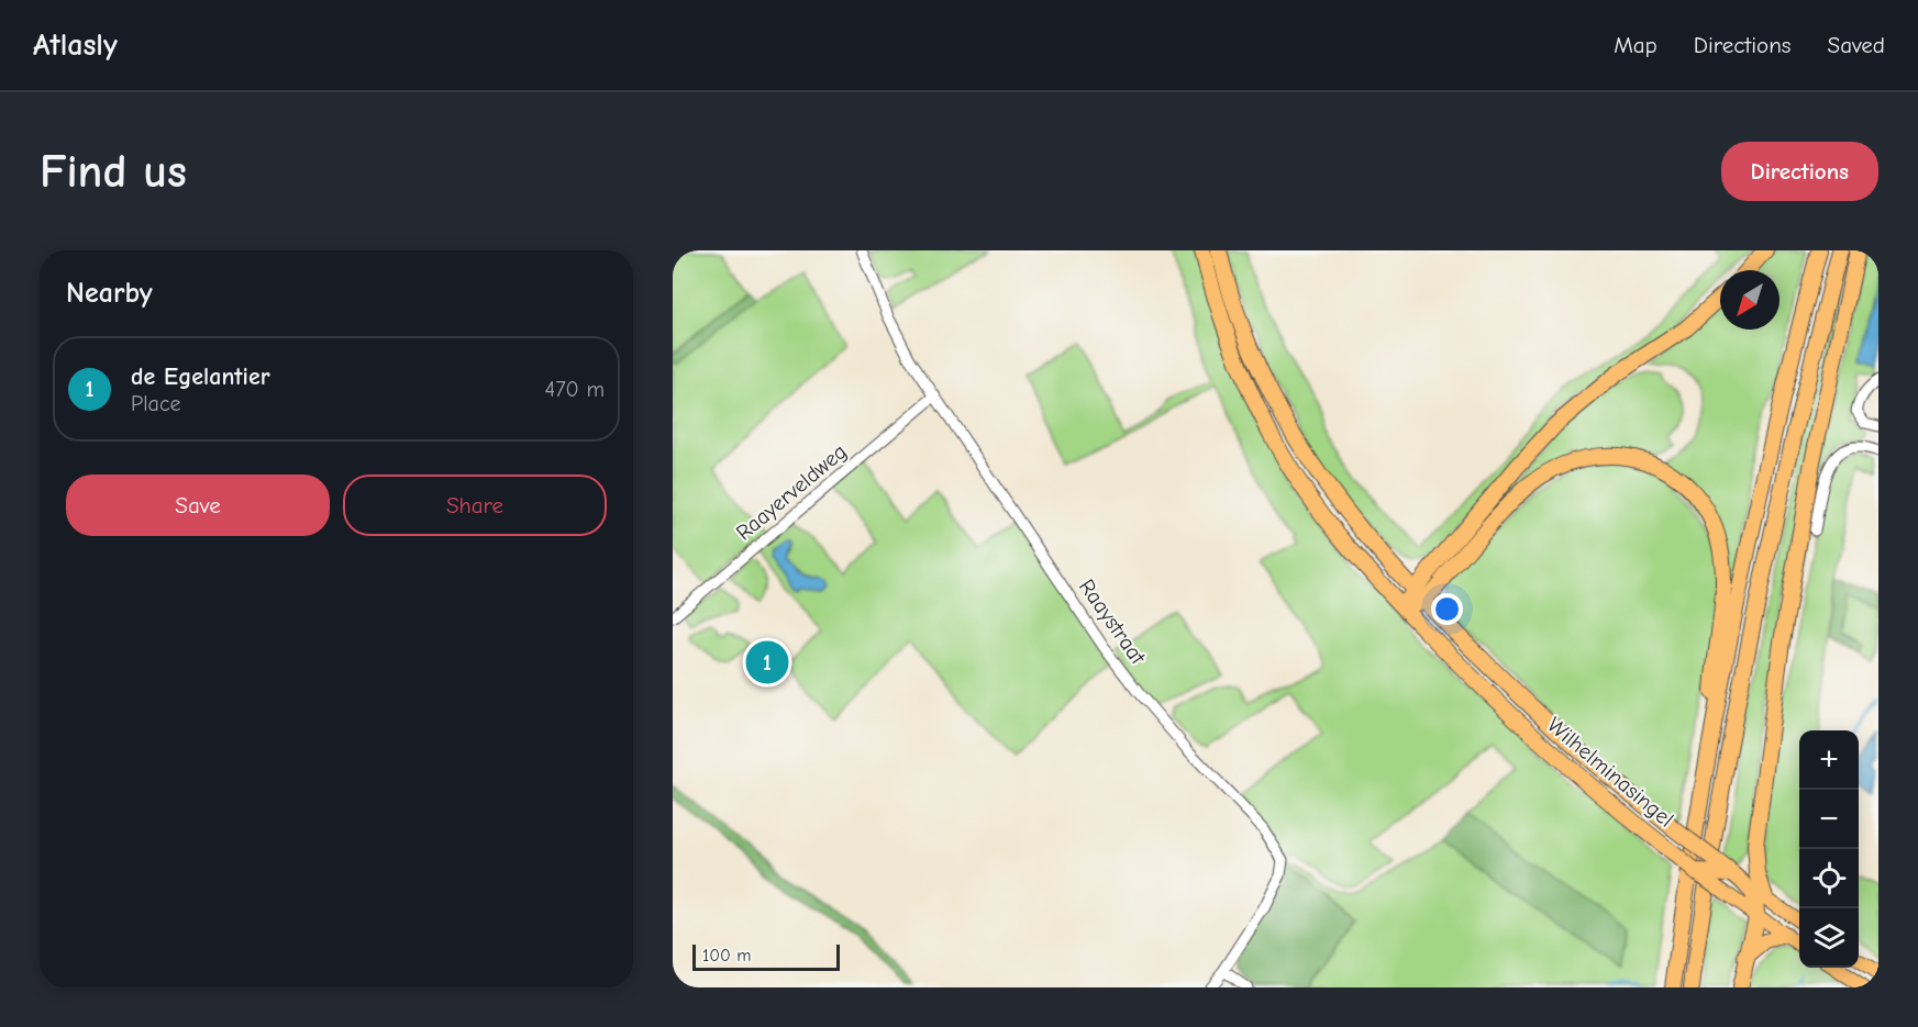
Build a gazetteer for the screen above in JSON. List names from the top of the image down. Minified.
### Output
{"streets":{"highway":["Wilhelminasingel"],"street":["Raayerveldweg","Raaystraat"]},"crossings":[["Raayerveldweg","Raaystraat"]],"scale_bar":"100 m","north":"bottom left","page":{"header":"Atlasly","nav":["Map","Directions","Saved"],"buttons":["Directions",["Save","Share"]],"title":"Find us","heading":"Nearby","list":[{"mark":"1","name":"de Egelantier","note":"Place","value":"470 m"}],"pins":"1","map_buttons":["+","−"],"scale":"100 m"}}
